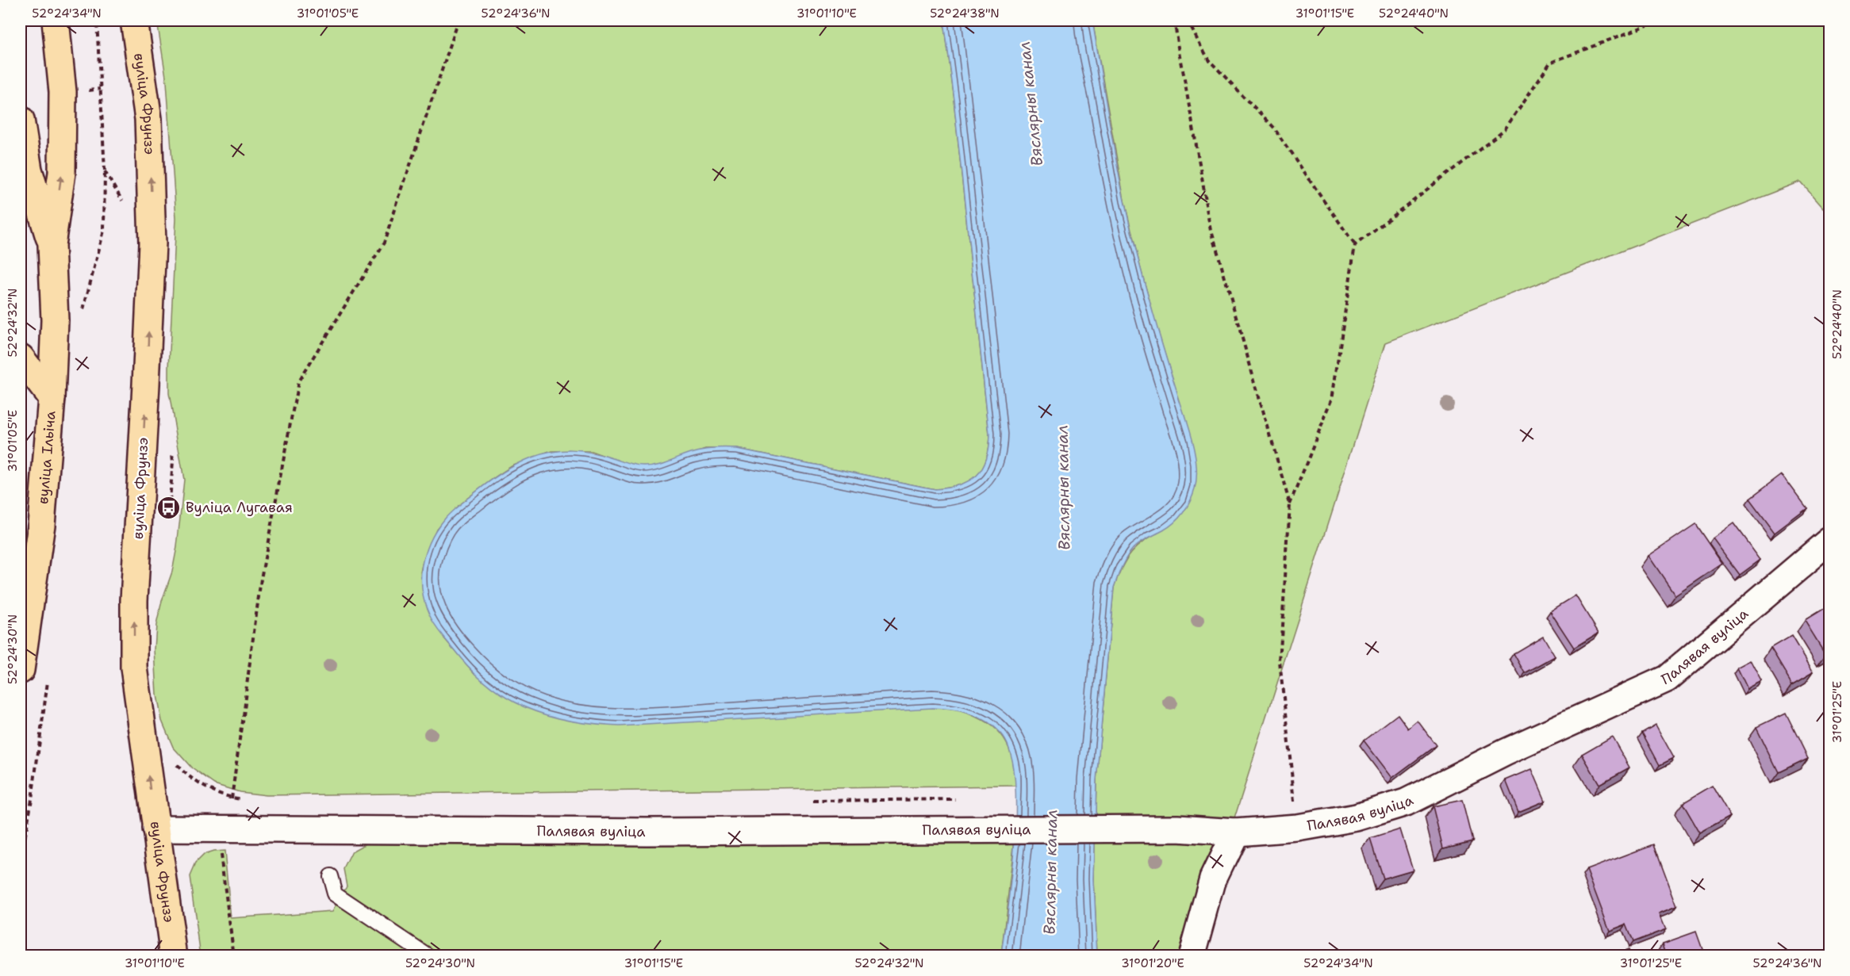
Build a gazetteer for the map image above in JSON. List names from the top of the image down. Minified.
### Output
{"streets":{"main road":["вуліца Фрунзэ","вуліца Ільіча"],"street":["Палявая вуліца"]},"crossings":[["вуліца Фрунзэ","Палявая вуліца"]],"one_way":["вуліца Фрунзэ"],"water":["Вяслярны канал"],"places":{"bus stop":["Вуліца Лугавая"]},"coordinates":["52°24'34\"N","31°01'05\"E","52°24'36\"N","31°01'10\"E","52°24'38\"N","31°01'15\"E","52°24'40\"N","52°24'32\"N","52°24'30\"N","31°01'25\"E","31°01'20\"E"]}
